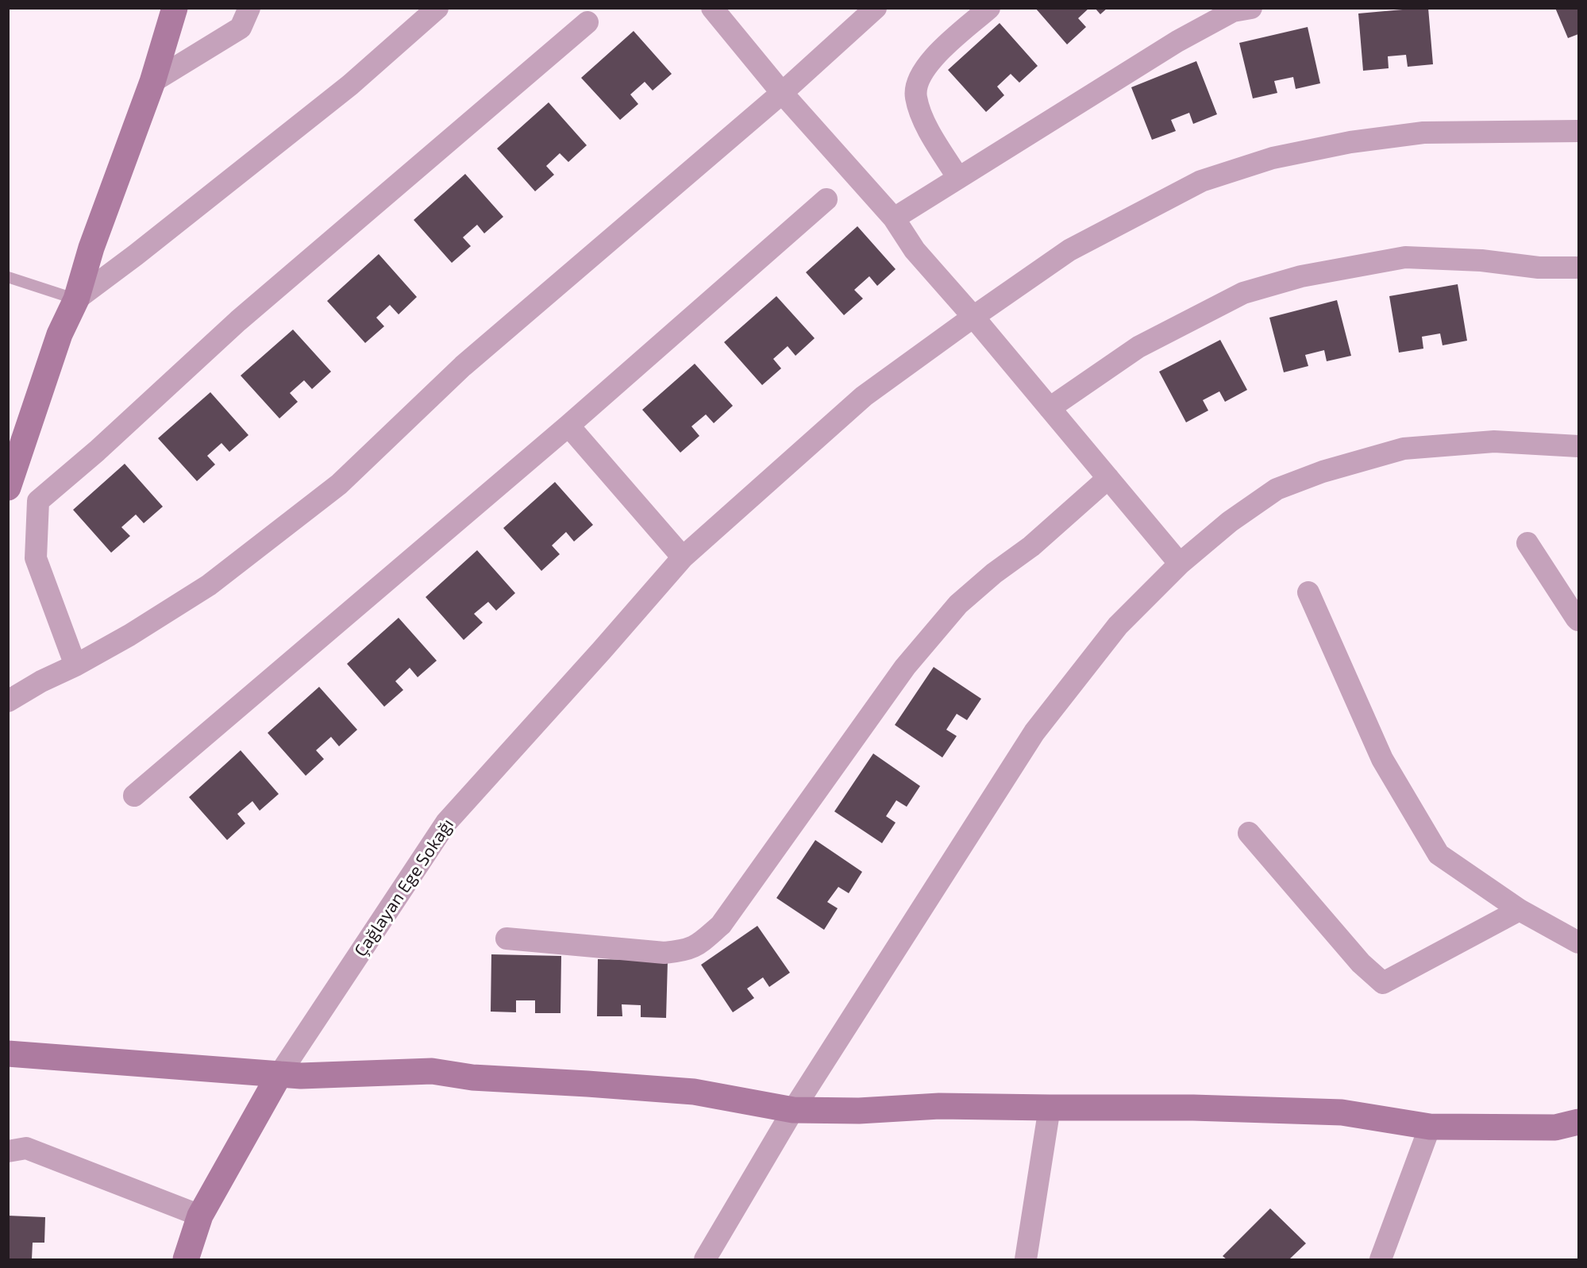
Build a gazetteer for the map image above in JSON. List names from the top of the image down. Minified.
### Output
{"streets":{"street":["Çağlayan Ege Sokağı"]}}
